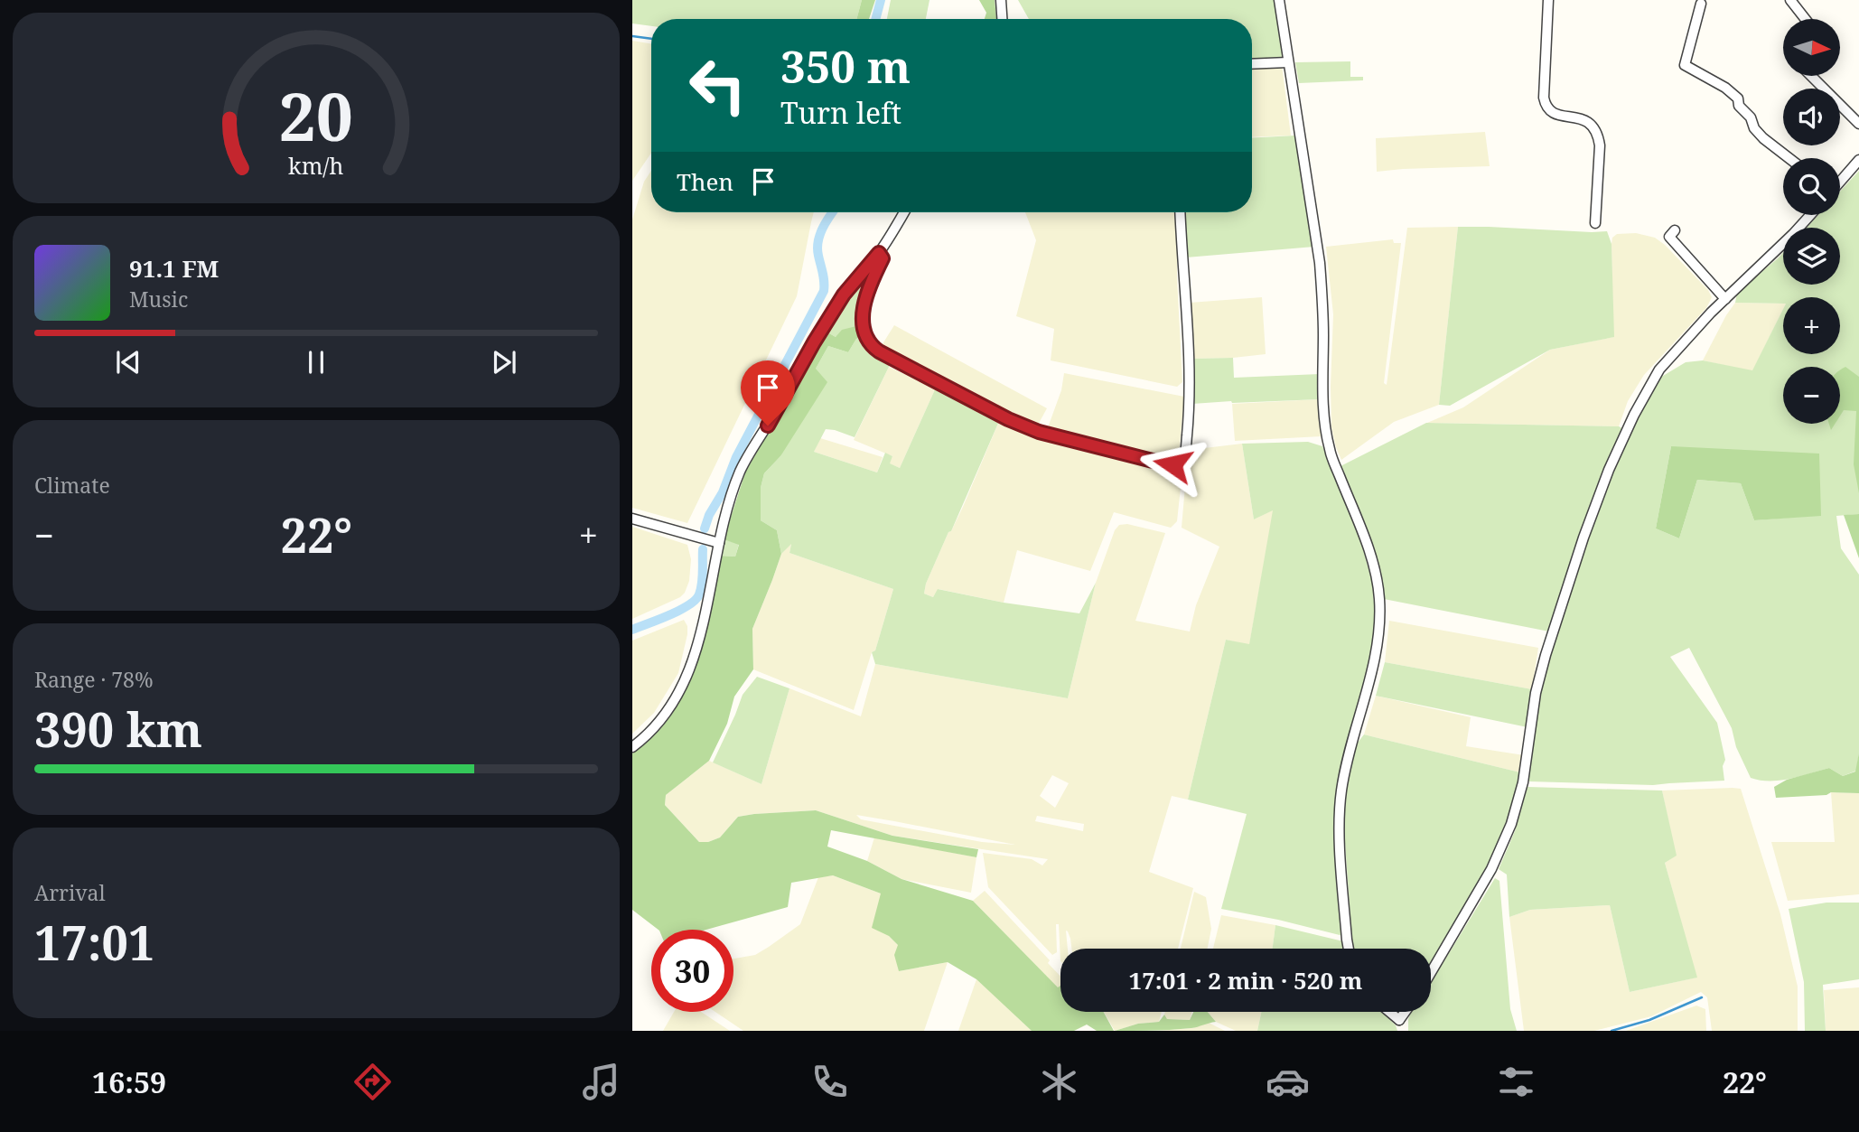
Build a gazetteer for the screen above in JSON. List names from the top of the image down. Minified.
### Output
{"north":"right","page":{"map_buttons":["+","−"],"turn":["350 m","Turn left"],"then":"Then","song":["91.1 FM","Music"],"tile":["Climate",["Range · 78%","390 km"],["Arrival","17:01"]],"heat":["−","22°","+"],"limit":"30","trip":"17:01 · 2 min · 520 m","tabs":["16:59","22°"],"gauge":["20","km/h"]}}
